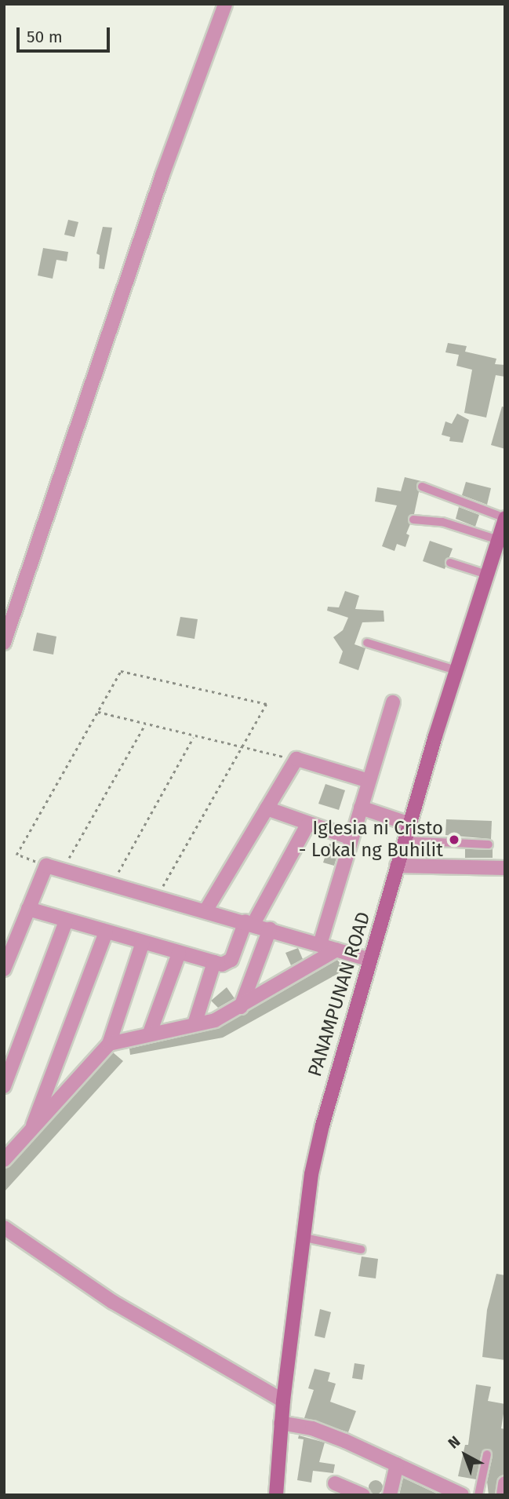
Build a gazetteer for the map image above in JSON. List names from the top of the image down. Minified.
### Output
{"streets":{"street":["PANAMPUNAN ROAD"]},"places":["Iglesia ni Cristo - Lokal ng Buhilit"],"scale_bar":"50 m","north":"top left"}
